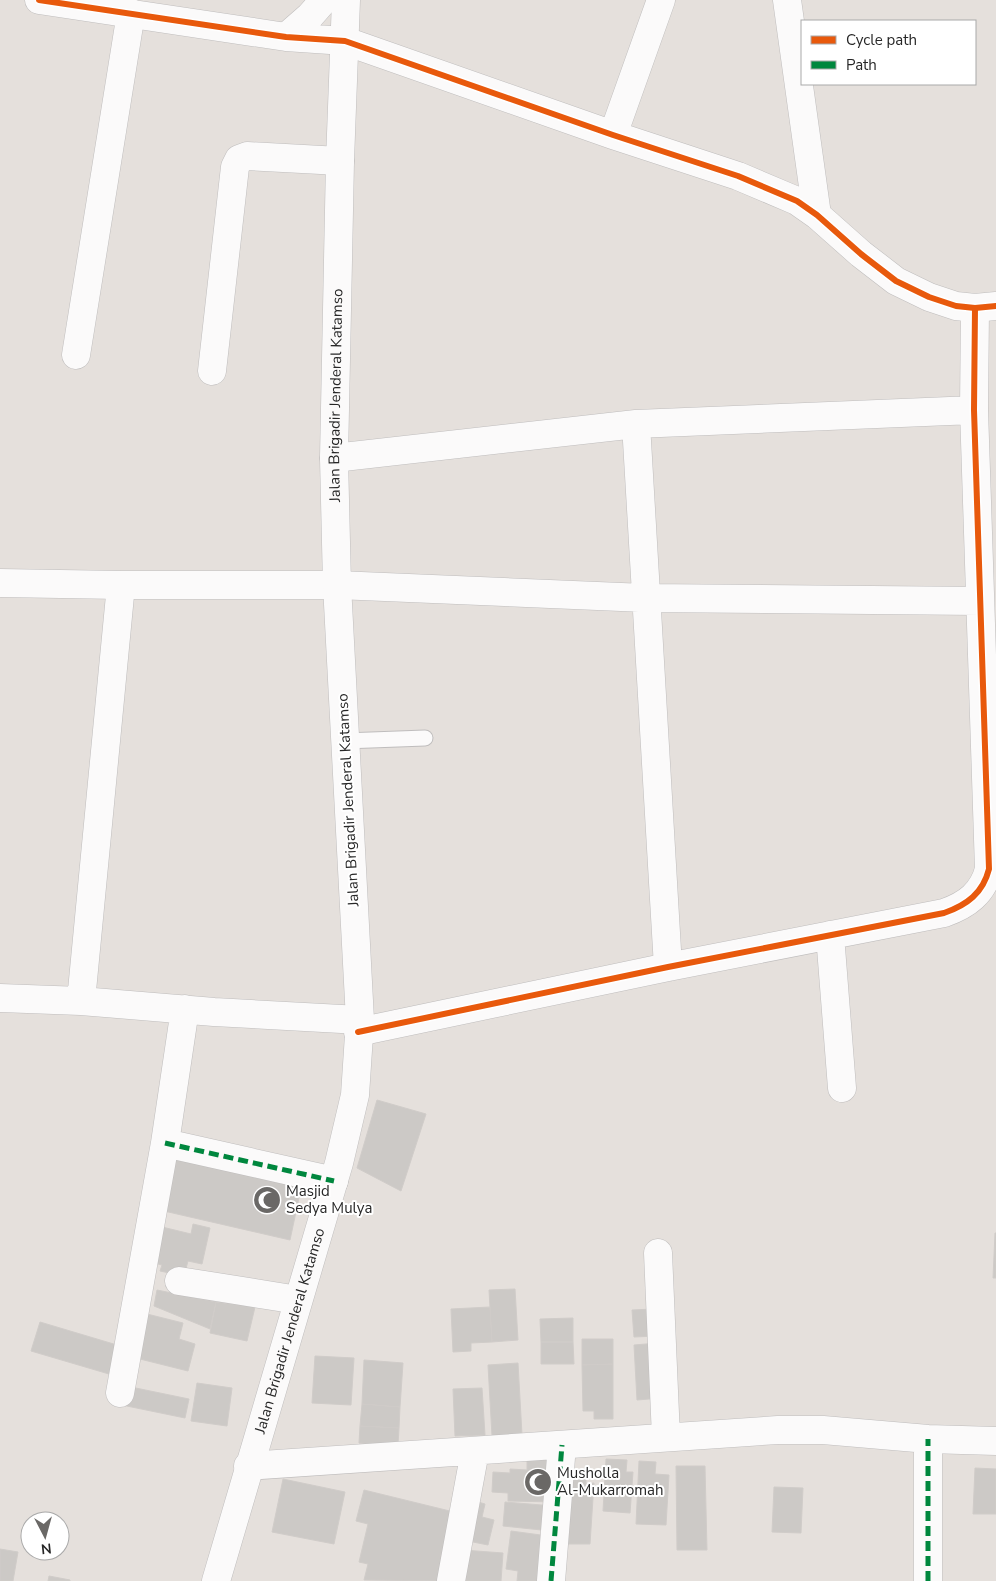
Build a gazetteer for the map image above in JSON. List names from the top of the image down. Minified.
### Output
{"streets":{"street":["Jalan Brigadir Jenderal Katamso"]},"places":{"mosque":["Masjid Sedya Mulya","Musholla Al-Mukarromah"]},"legend":["Cycle path","Path"],"north":"bottom"}
